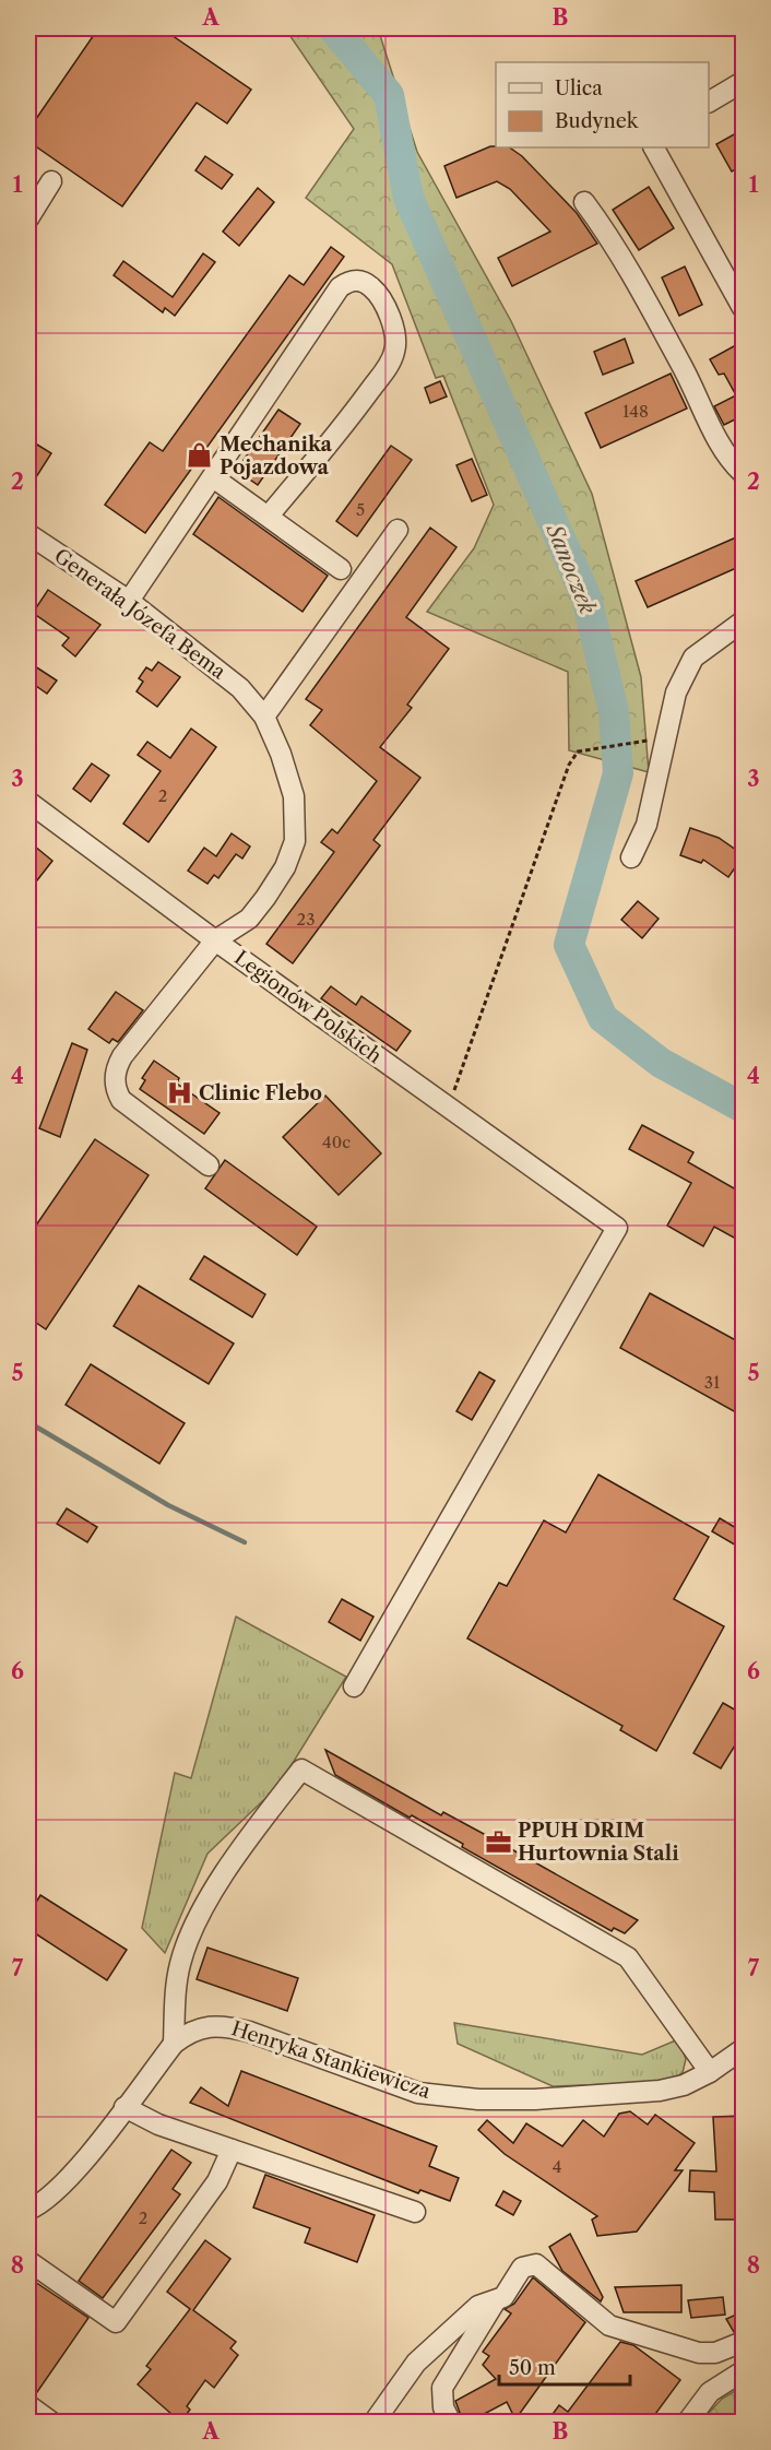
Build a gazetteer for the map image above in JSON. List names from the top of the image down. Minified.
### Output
{"streets":{"street":["Generała Józefa Bema","Legionów Polskich","Henryka Stankiewicza"]},"crossings":[["Generała Józefa Bema","Legionów Polskich"]],"water":["Sanoczek"],"places":{"shop":["Mechanika Pojazdowa"],"hospital":["Clinic Flebo"],"office":["PPUH DRIM Hurtownia Stali"]},"house_numbers":["148","5","2","23","40c","31","4","2"],"legend":["Ulica","Budynek"],"scale_bar":"50 m","grid":{"columns":["A","B"],"rows":["1","2","3","4","5","6","7","8"]}}
